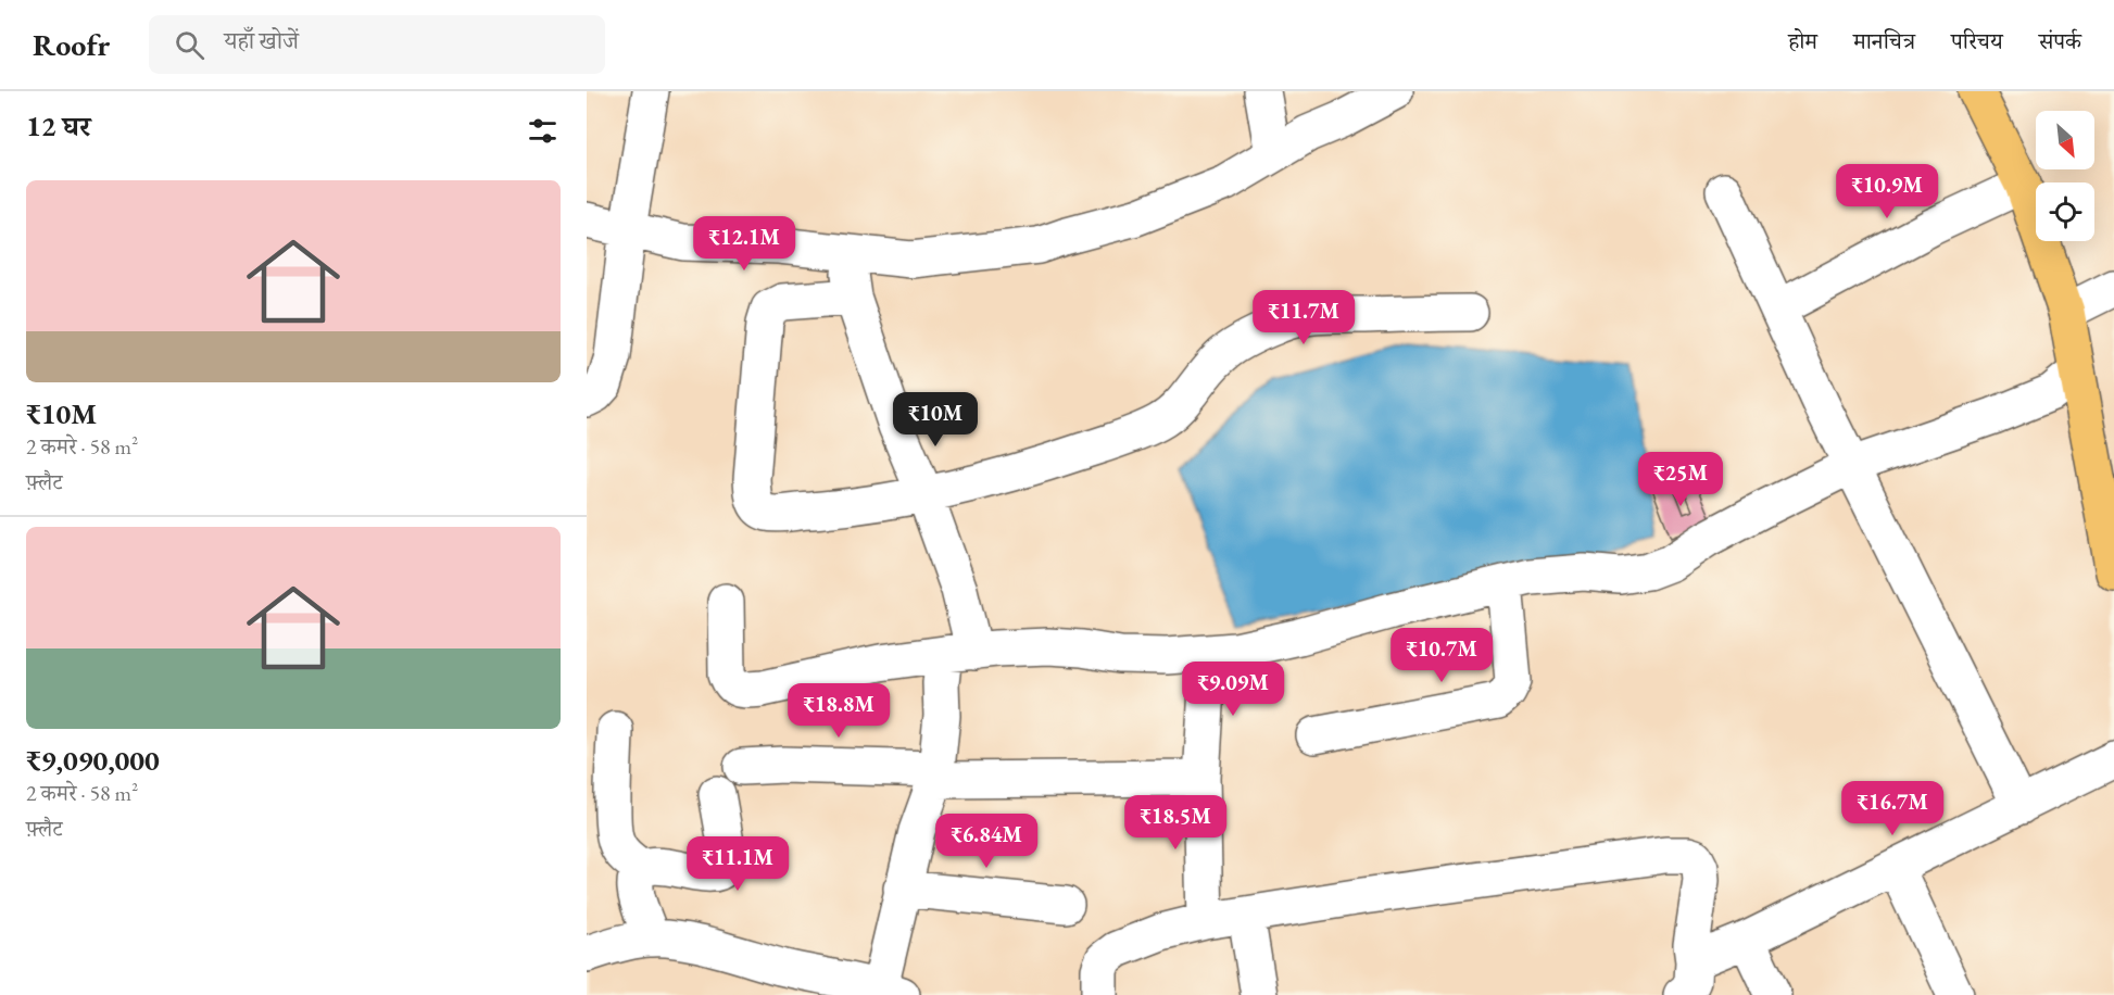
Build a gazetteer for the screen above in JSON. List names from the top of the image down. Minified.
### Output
{"north":"bottom right","page":{"header":"Roofr","search":"यहाँ खोजें","nav":["होम","मानचित्र","परिचय","संपर्क"],"heading":"12 घर","price":["₹10.9M","₹12.1M","₹11.7M","₹10M","₹25M","₹10.7M","₹9.09M","₹18.8M","₹16.7M","₹18.5M","₹6.84M","₹11.1M"],"list":[{"name":"₹10M","note":"2 कमरे · 58 m² · फ़्लैट"},{"name":"₹9,090,000","note":"2 कमरे · 58 m² · फ़्लैट"}]}}
